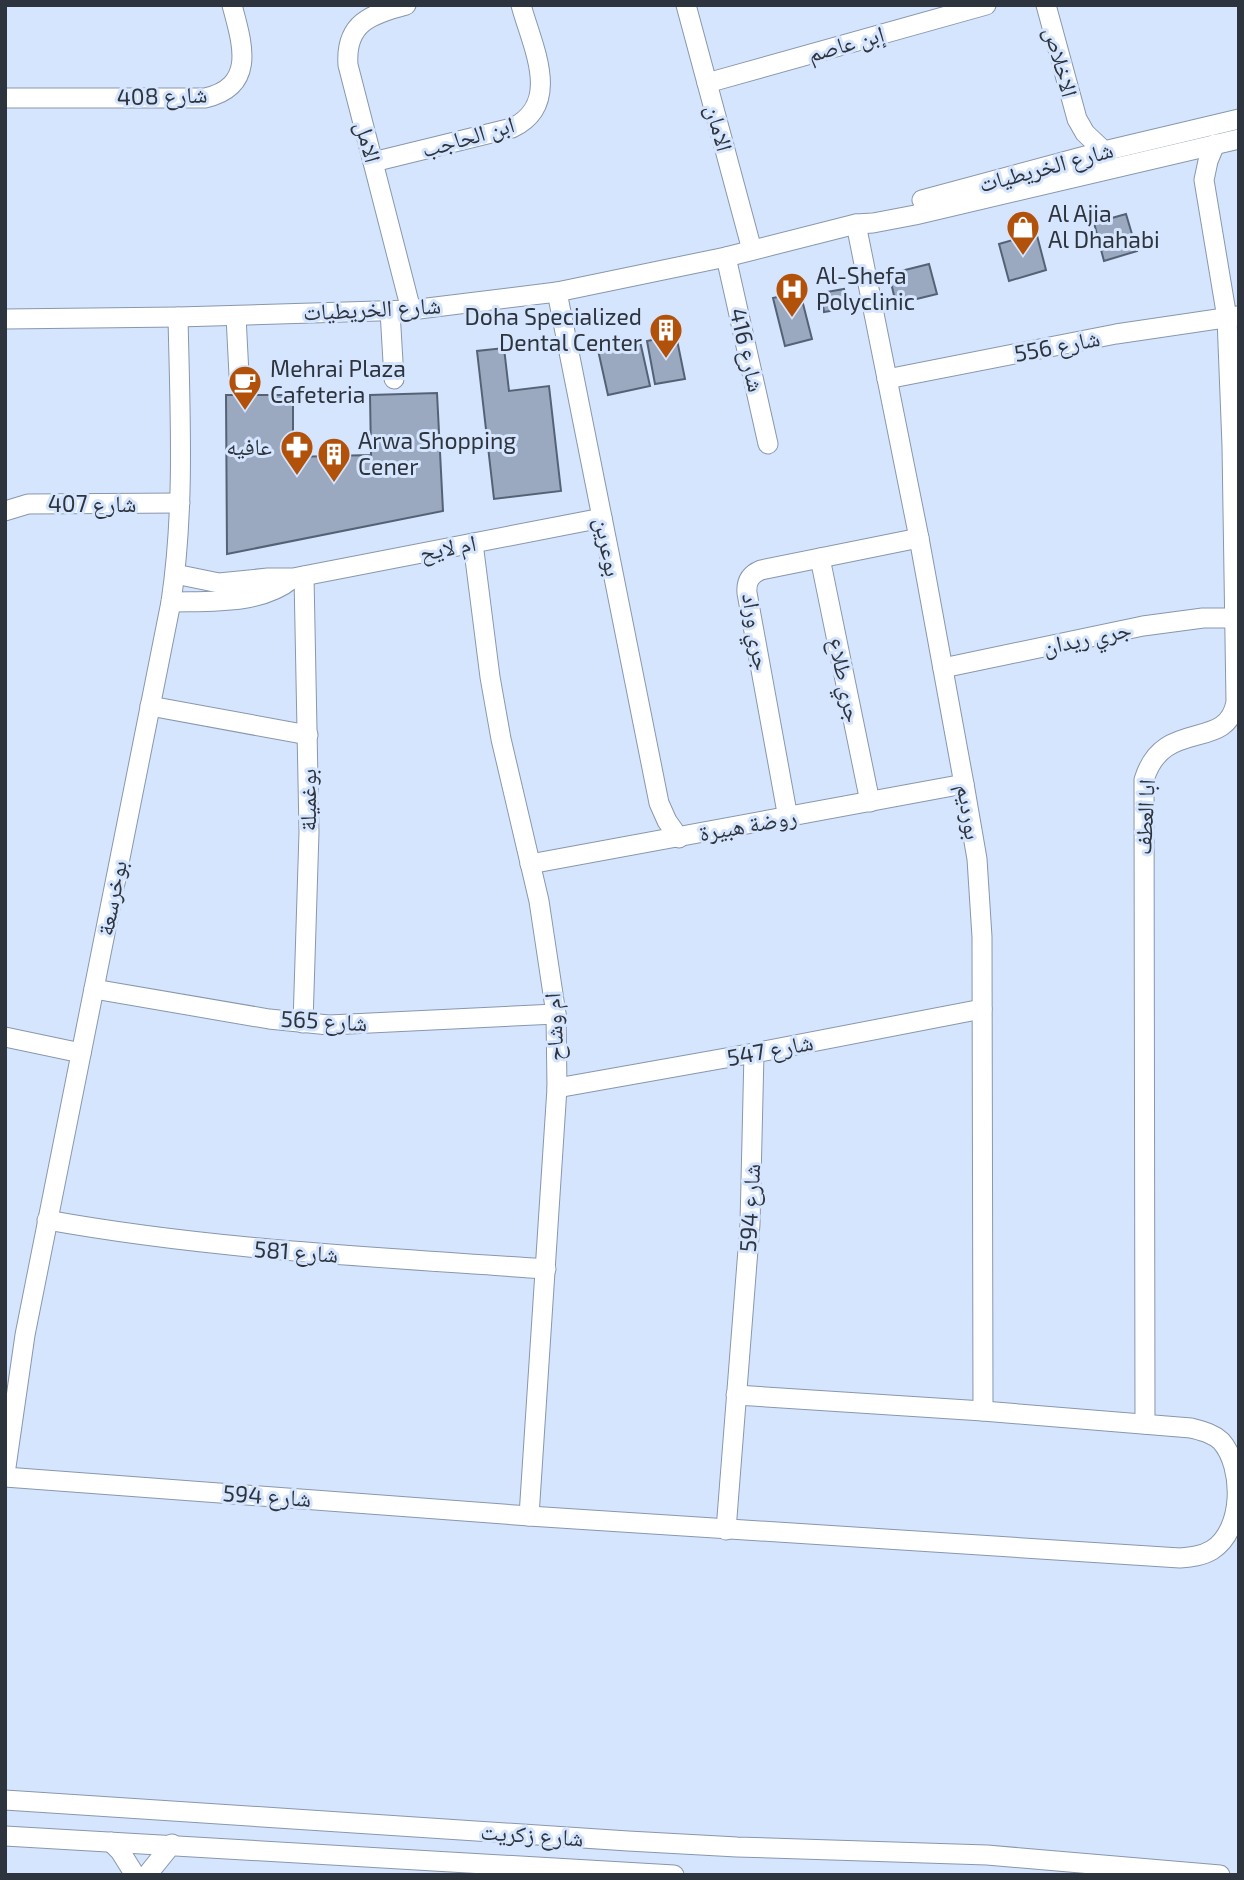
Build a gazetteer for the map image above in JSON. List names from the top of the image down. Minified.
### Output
{"streets":{"street":["إبن عاصم","الاخلاص","شارع 408","الامان","ابن الحاجب","الامل","شارع الخريطيات","شارع 556","شارع 416","شارع 407","بوعرين","ام لايح","جري وراد","جري ريدان","جري طلاع","بوغميلة","بورديم","ابا العطف","روضة هبيرة","بوخرسعة","شارع 565","ام وشاح","شارع 547","شارع 594","شارع 581","شارع زكريت"]},"crossings":[["إبن عاصم","الامان"],["الاخلاص","شارع الخريطيات"],["الامان","شارع الخريطيات"],["ابن الحاجب","الامل"],["الامل","شارع الخريطيات"],["شارع الخريطيات","شارع 416"],["شارع الخريطيات","بوعرين"],["شارع الخريطيات","بورديم"],["شارع الخريطيات","بوخرسعة"],["شارع 556","بورديم"],["شارع 556","ابا العطف"],["شارع 407","بوخرسعة"],["بوعرين","ام لايح"],["بوعرين","روضة هبيرة"],["ام لايح","بوغميلة"],["ام لايح","بوخرسعة"],["ام لايح","ام وشاح"],["جري وراد","جري طلاع"],["جري وراد","بورديم"],["جري وراد","روضة هبيرة"],["جري ريدان","بورديم"],["جري ريدان","ابا العطف"],["جري طلاع","روضة هبيرة"],["بوغميلة","شارع 565"],["بورديم","روضة هبيرة"],["بورديم","شارع 547"],["بورديم","شارع 594"],["ابا العطف","شارع 594"],["روضة هبيرة","ام وشاح"],["بوخرسعة","شارع 565"],["بوخرسعة","شارع 594"],["بوخرسعة","شارع 581"],["شارع 565","ام وشاح"],["ام وشاح","شارع 547"],["ام وشاح","شارع 594"],["ام وشاح","شارع 581"],["شارع 547","شارع 594"]],"places":{"shop":["Al Ajia Al Dhahabi"],"hospital":["Al-Shefa Polyclinic"],"building":["Doha Specialized Dental Center","Arwa Shopping Cener"],"cafe":["Mehrai Plaza Cafeteria"],"pharmacy":["عافيه"]}}
